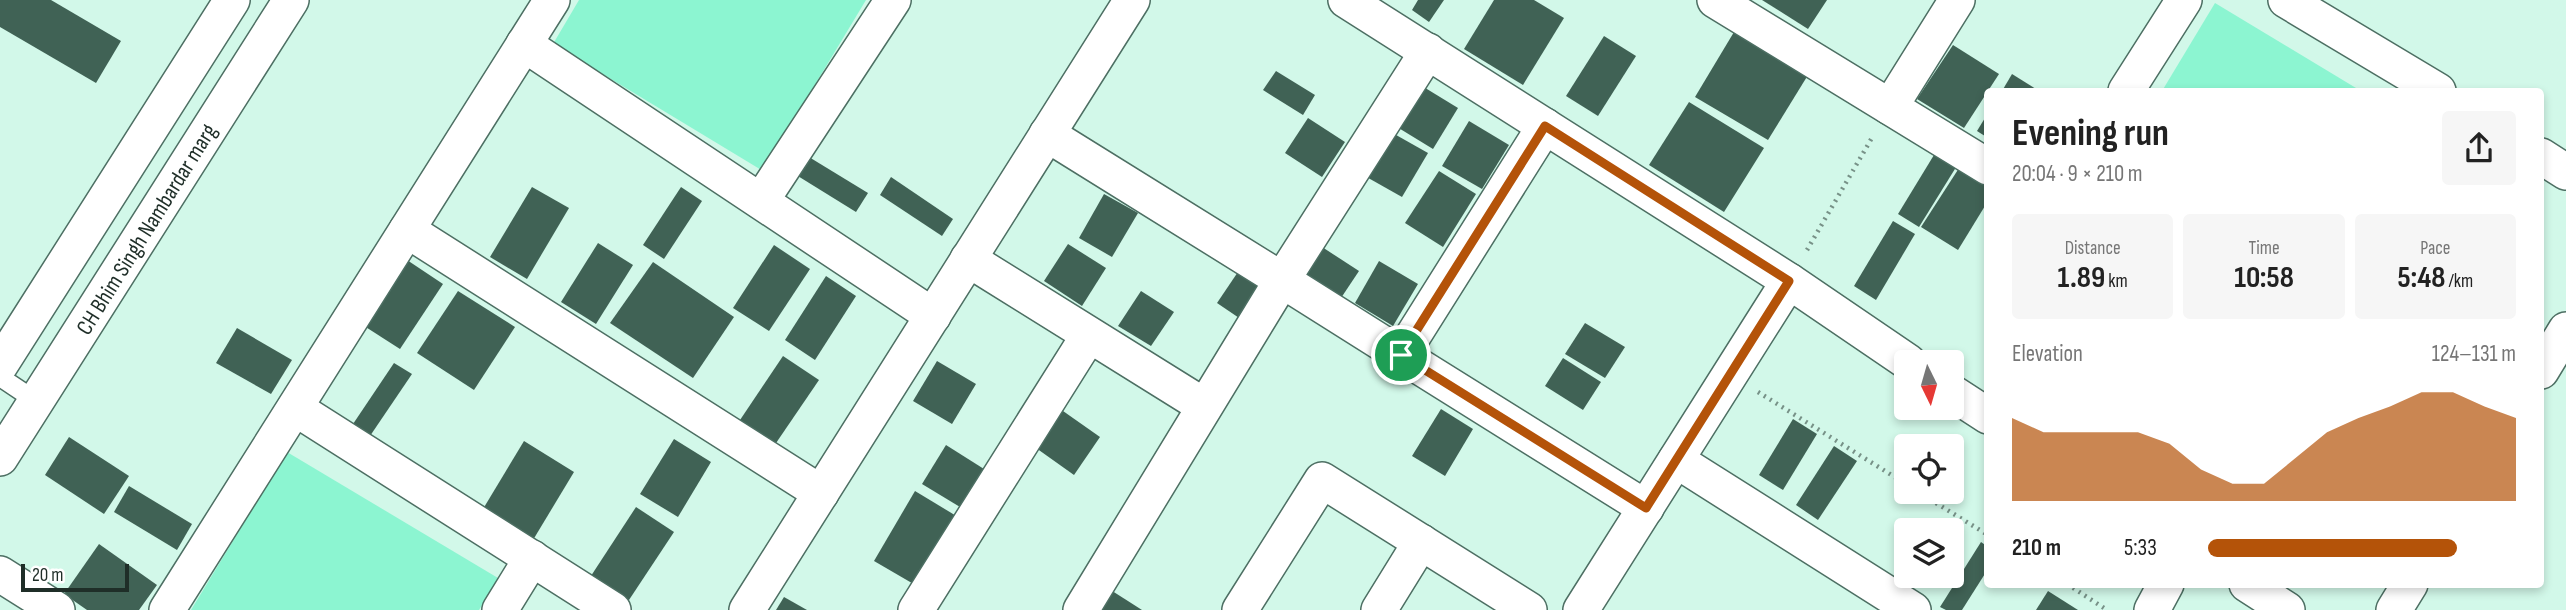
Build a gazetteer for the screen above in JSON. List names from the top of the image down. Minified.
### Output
{"streets":{"street":["CH Bhim Singh Nambardar marg"]},"scale_bar":"20 m","north":"bottom","page":{"heading":["Evening run","20:04 · 9 × 210 m"],"stats":[["Distance","1.89 km"],["Time","10:58"],["Pace","5:48 /km"]],"chart":["Elevation","124–131 m"],"list":[{"name":"210 m","note":"5:33"}],"scale":"20 m"}}
